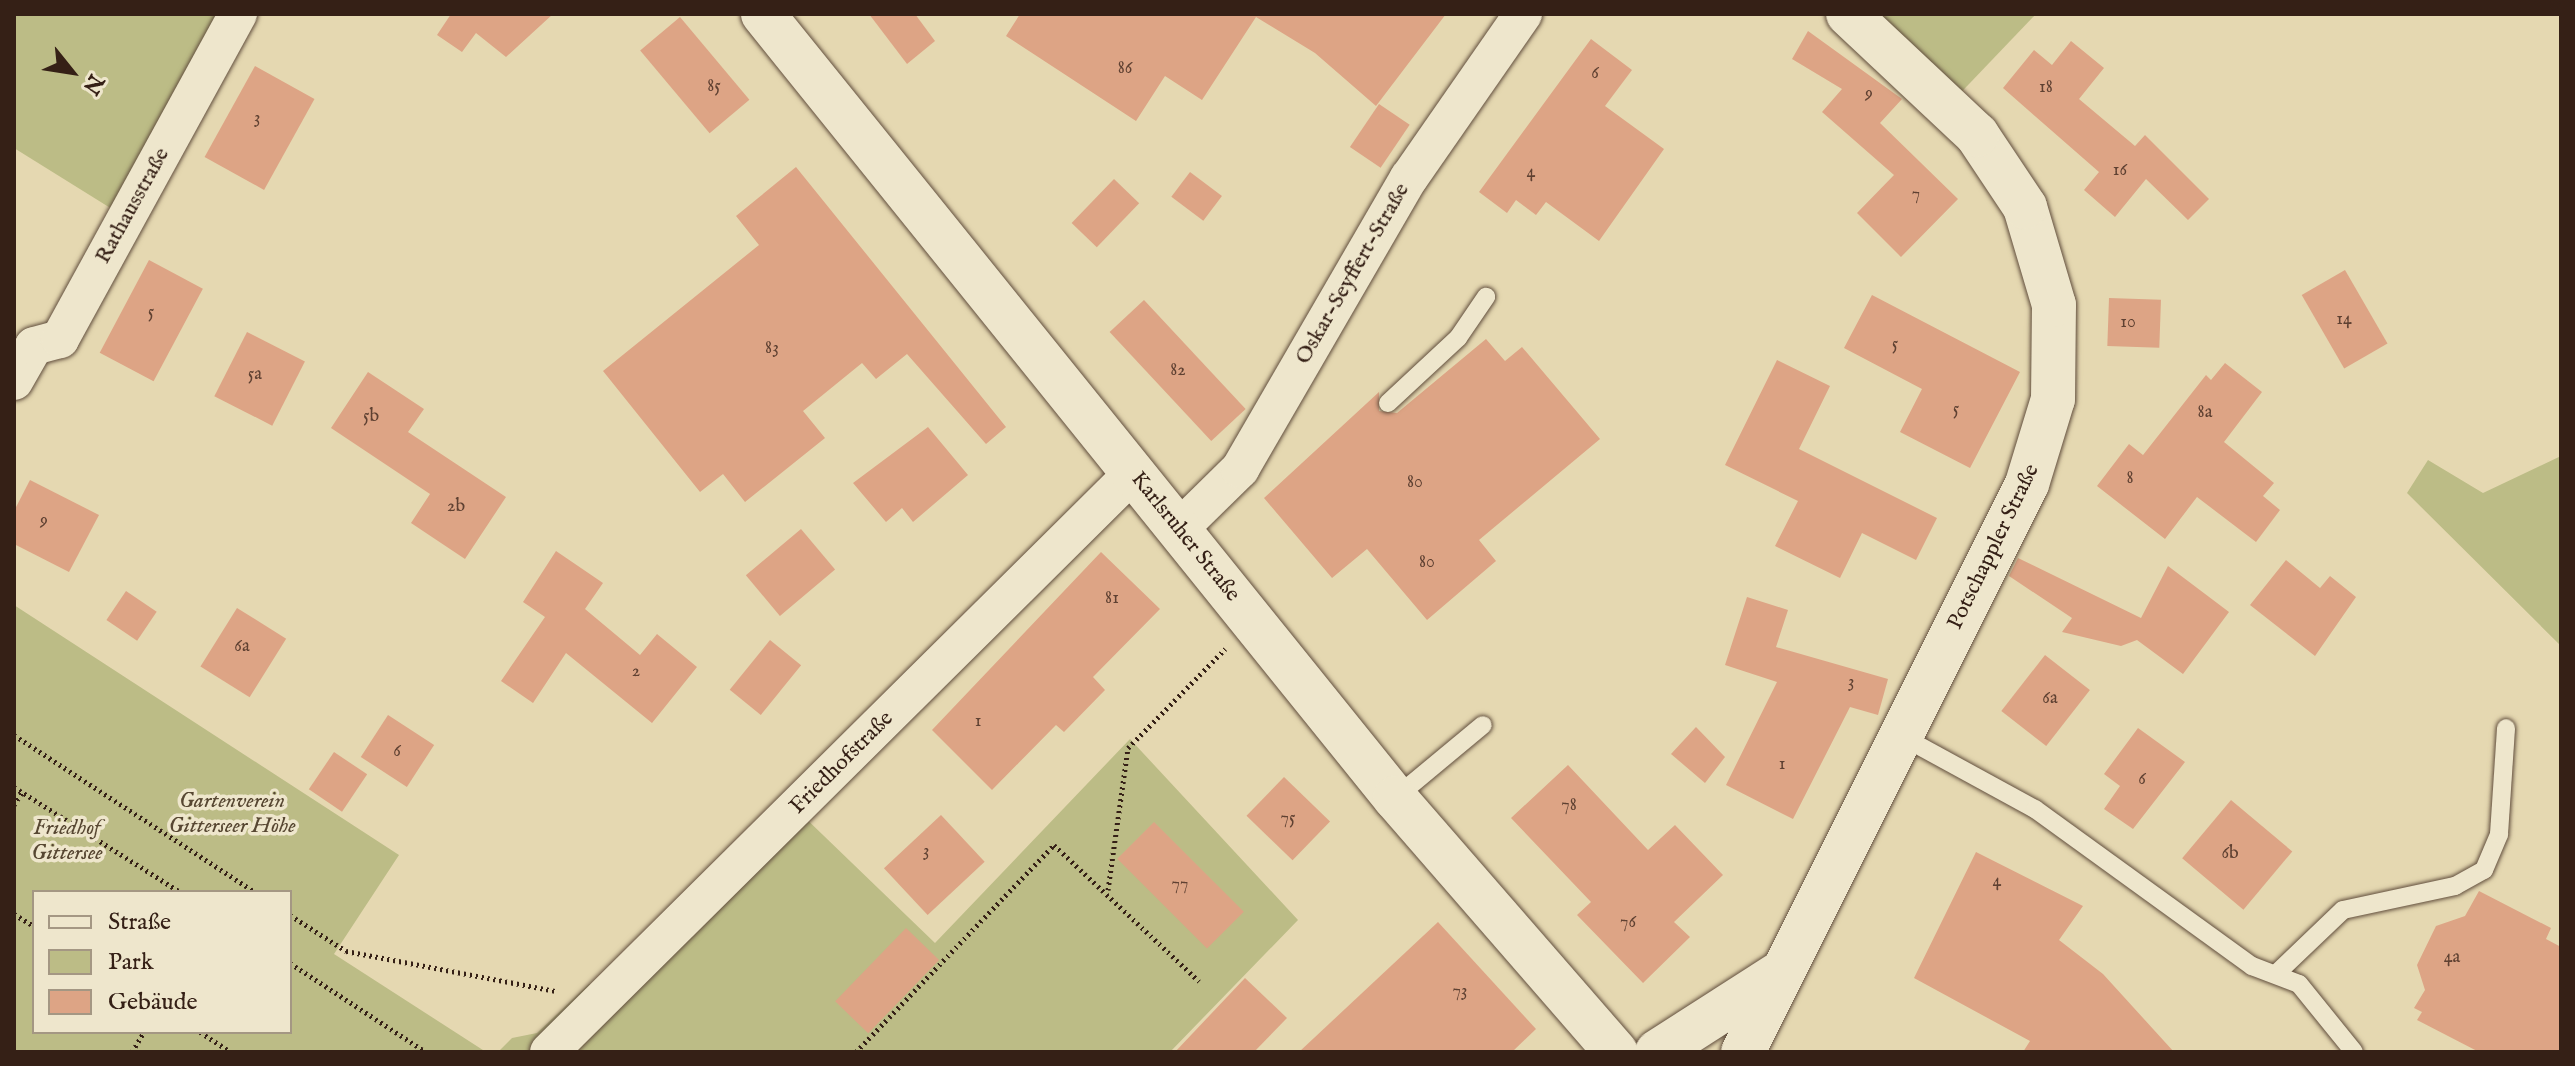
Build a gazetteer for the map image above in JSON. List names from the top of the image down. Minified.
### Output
{"streets":{"street":["Rathausstraße","Oskar-Seyffert-Straße","Karlsruher Straße","Potschappler Straße","Friedhofstraße"]},"crossings":[["Oskar-Seyffert-Straße","Karlsruher Straße"],["Karlsruher Straße","Friedhofstraße"]],"parks":["Gartenverein Gitterseer Höhe","Friedhof Gittersee"],"house_numbers":["86","6","85","18","9","3","16","4","7","5","14","10","5","83","82","5a","5","8a","5b","8","80","2b","9","80","81","6a","2","3","6a","1","6","1","6","78","75","3","6b","4","77","76","4a","73"],"legend":["Straße","Park","Gebäude"],"north":"bottom right"}
